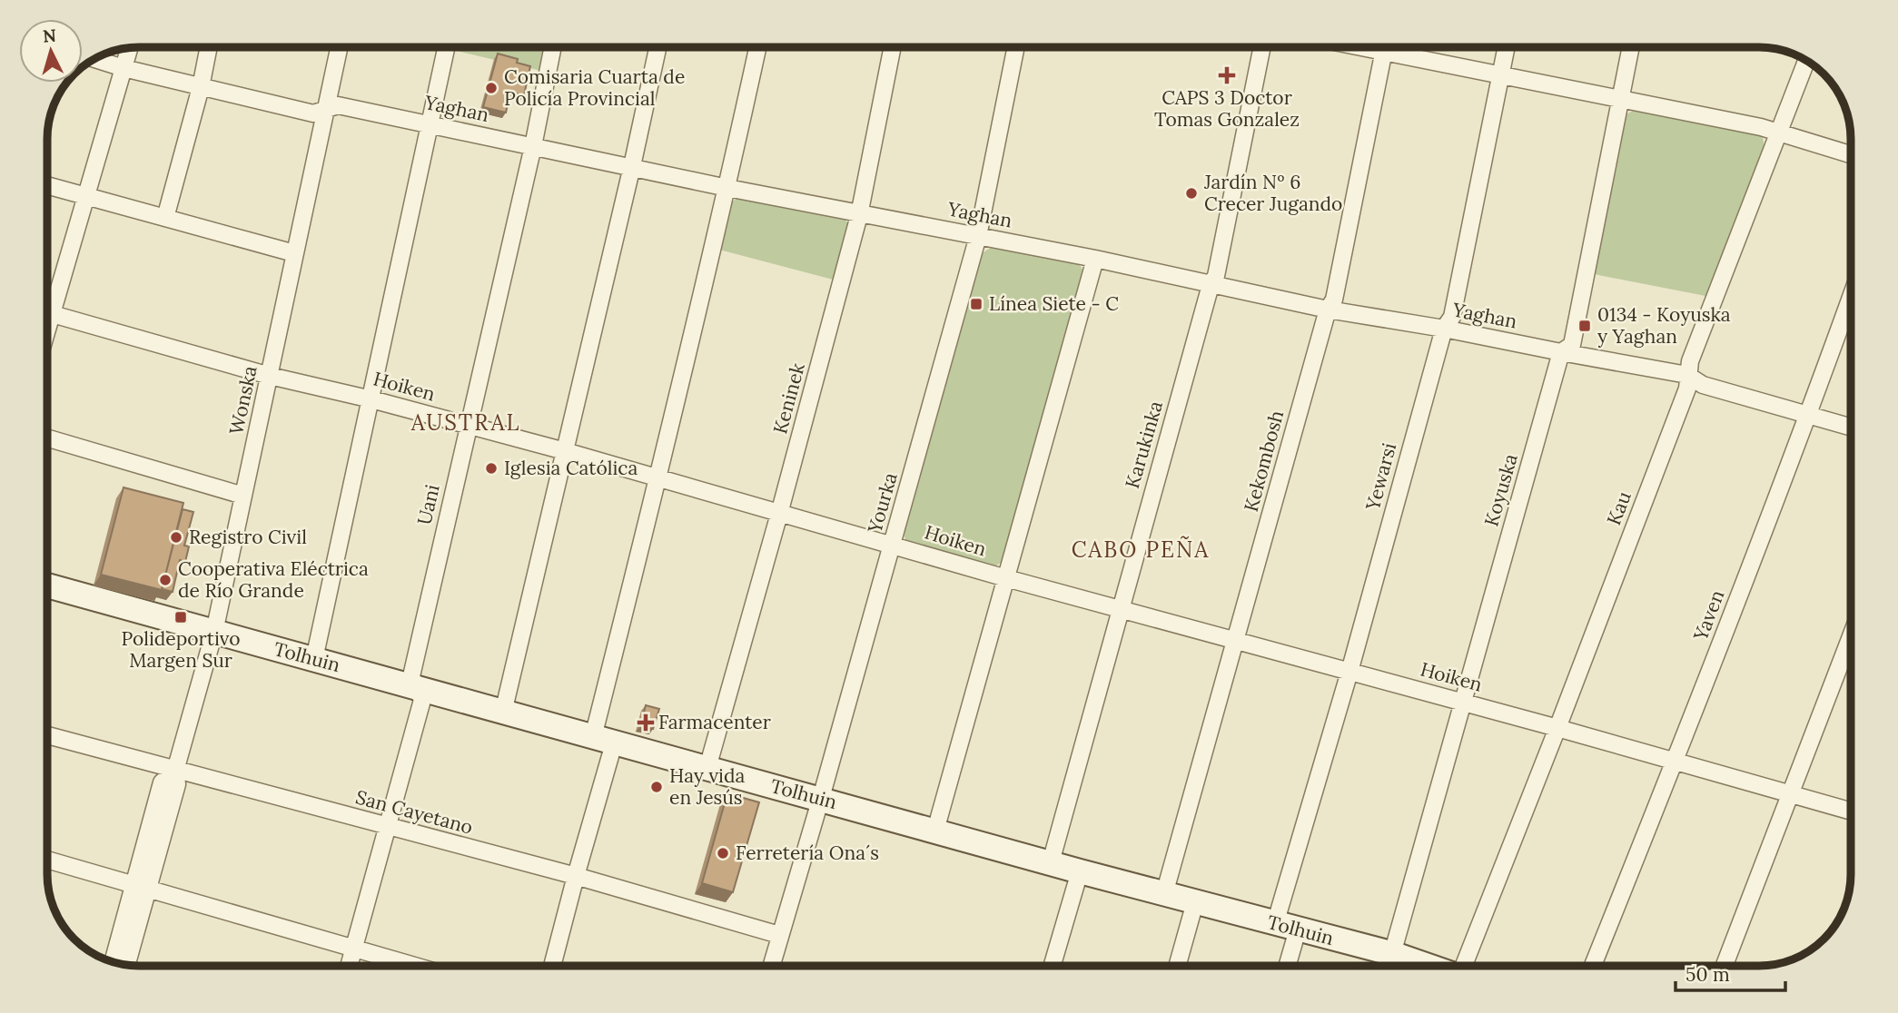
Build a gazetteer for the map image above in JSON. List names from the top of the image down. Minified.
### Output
{"streets":{"street":["Yaghan","Hoiken","Keninek","Wonska","Karukinka","Kekombosh","Yewarsi","Koyuska","Yourka","Uani","Kau","Yaven","Tolhuin","San Cayetano"]},"crossings":[["Yaghan","Keninek"],["Yaghan","Wonska"],["Yaghan","Karukinka"],["Yaghan","Kekombosh"],["Yaghan","Yewarsi"],["Yaghan","Koyuska"],["Yaghan","Yourka"],["Yaghan","Uani"],["Yaghan","Kau"],["Yaghan","Yaven"],["Hoiken","Keninek"],["Hoiken","Wonska"],["Hoiken","Karukinka"],["Hoiken","Kekombosh"],["Hoiken","Yewarsi"],["Hoiken","Koyuska"],["Hoiken","Yourka"],["Hoiken","Uani"],["Hoiken","Kau"],["Hoiken","Yaven"],["Keninek","Tolhuin"],["Wonska","Tolhuin"],["Wonska","San Cayetano"],["Karukinka","Tolhuin"],["Kekombosh","Tolhuin"],["Yewarsi","Tolhuin"],["Koyuska","Tolhuin"],["Yourka","Tolhuin"],["Yourka","San Cayetano"],["Uani","Tolhuin"],["Uani","San Cayetano"]],"districts":["AUSTRAL","CABO PEÑA"],"places":{"health":["CAPS 3 Doctor Tomas Gonzalez","Farmacenter"],"other":["Comisaria Cuarta de Policía Provincial","Jardín Nº 6 Crecer Jugando","Iglesia Católica","Registro Civil","Cooperativa Eléctrica de Río Grande","Hay vida en Jesús","Ferretería Ona´s"],"transit":["Línea Siete - C","0134 - Koyuska y Yaghan","Polideportivo Margen Sur"]},"scale_bar":"50 m","north":"top"}
